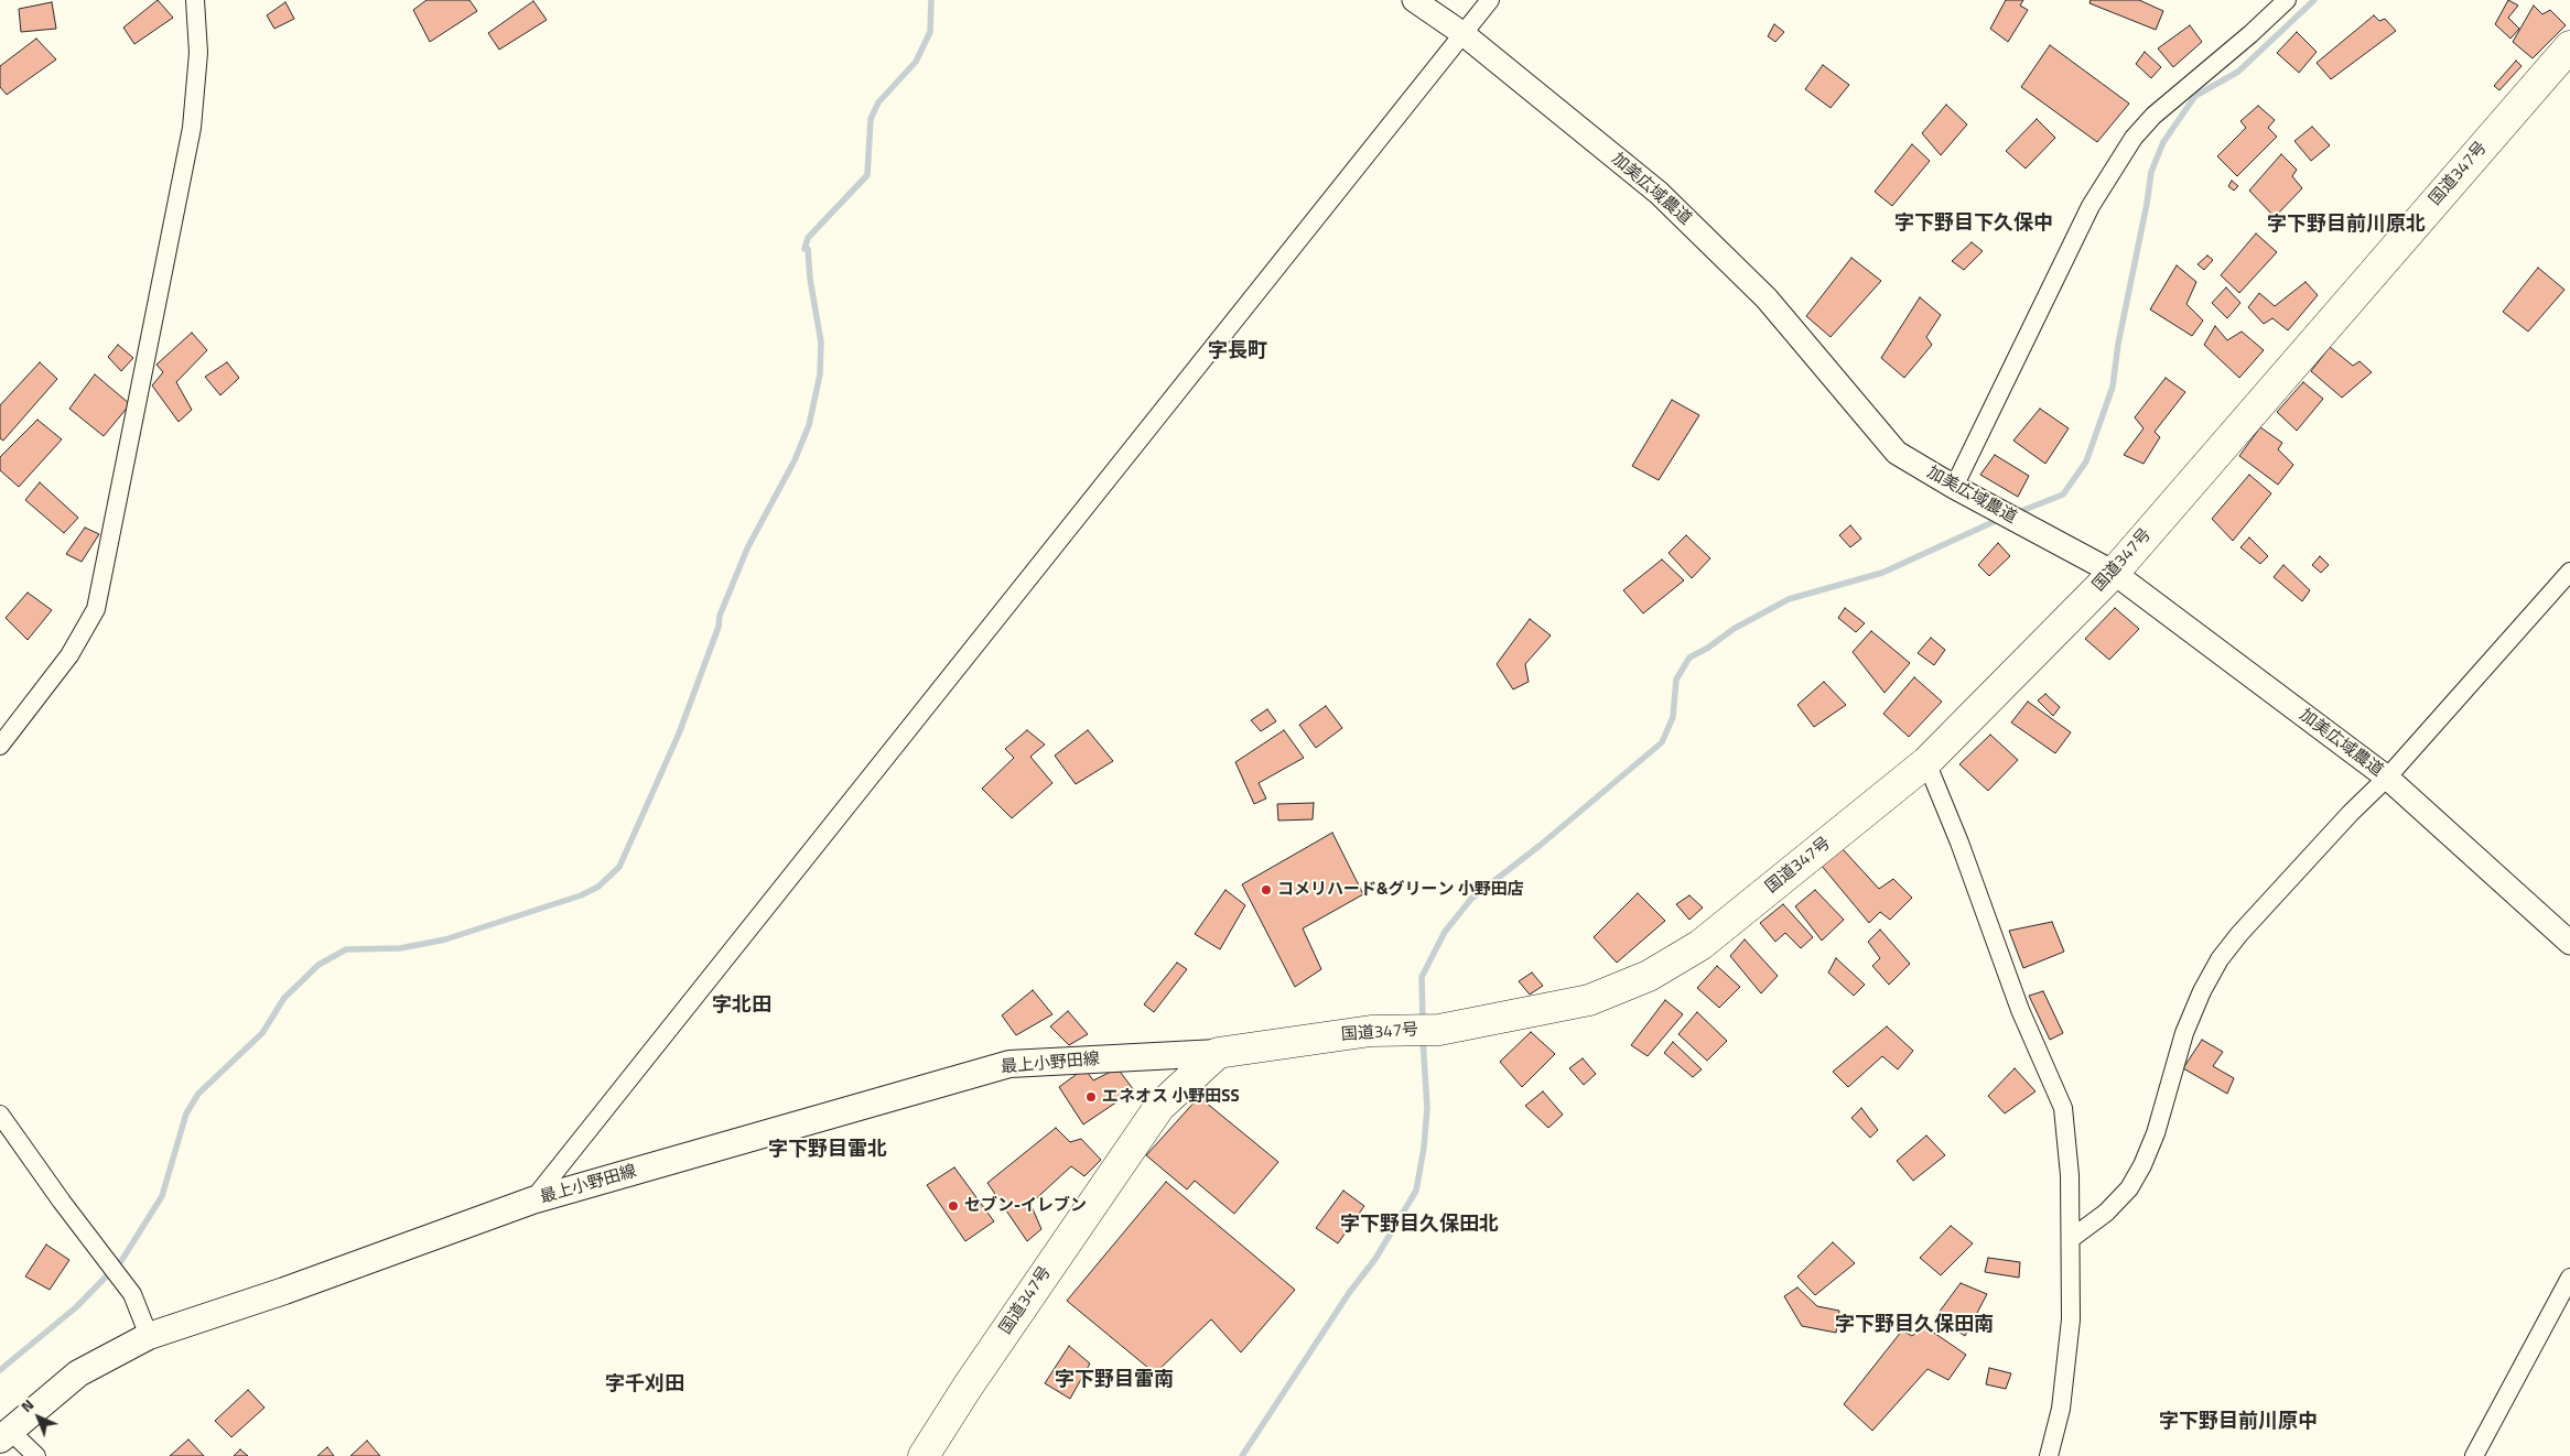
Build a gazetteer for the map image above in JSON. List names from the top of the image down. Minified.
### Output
{"streets":{"highway":["国道347号"],"main road":["最上小野田線"],"street":["加美広域農道"]},"crossings":[["国道347号","加美広域農道"],["国道347号","最上小野田線"]],"districts":["字下野目下久保中","字下野目前川原北","字長町","字北田","字下野目雷北","字下野目久保田北","字下野目久保田南","字下野目雷南","字千刈田","字下野目前川原中"],"places":["コメリハード&グリーン 小野田店","エネオス 小野田SS","セブン-イレブン"],"north":"top left"}
